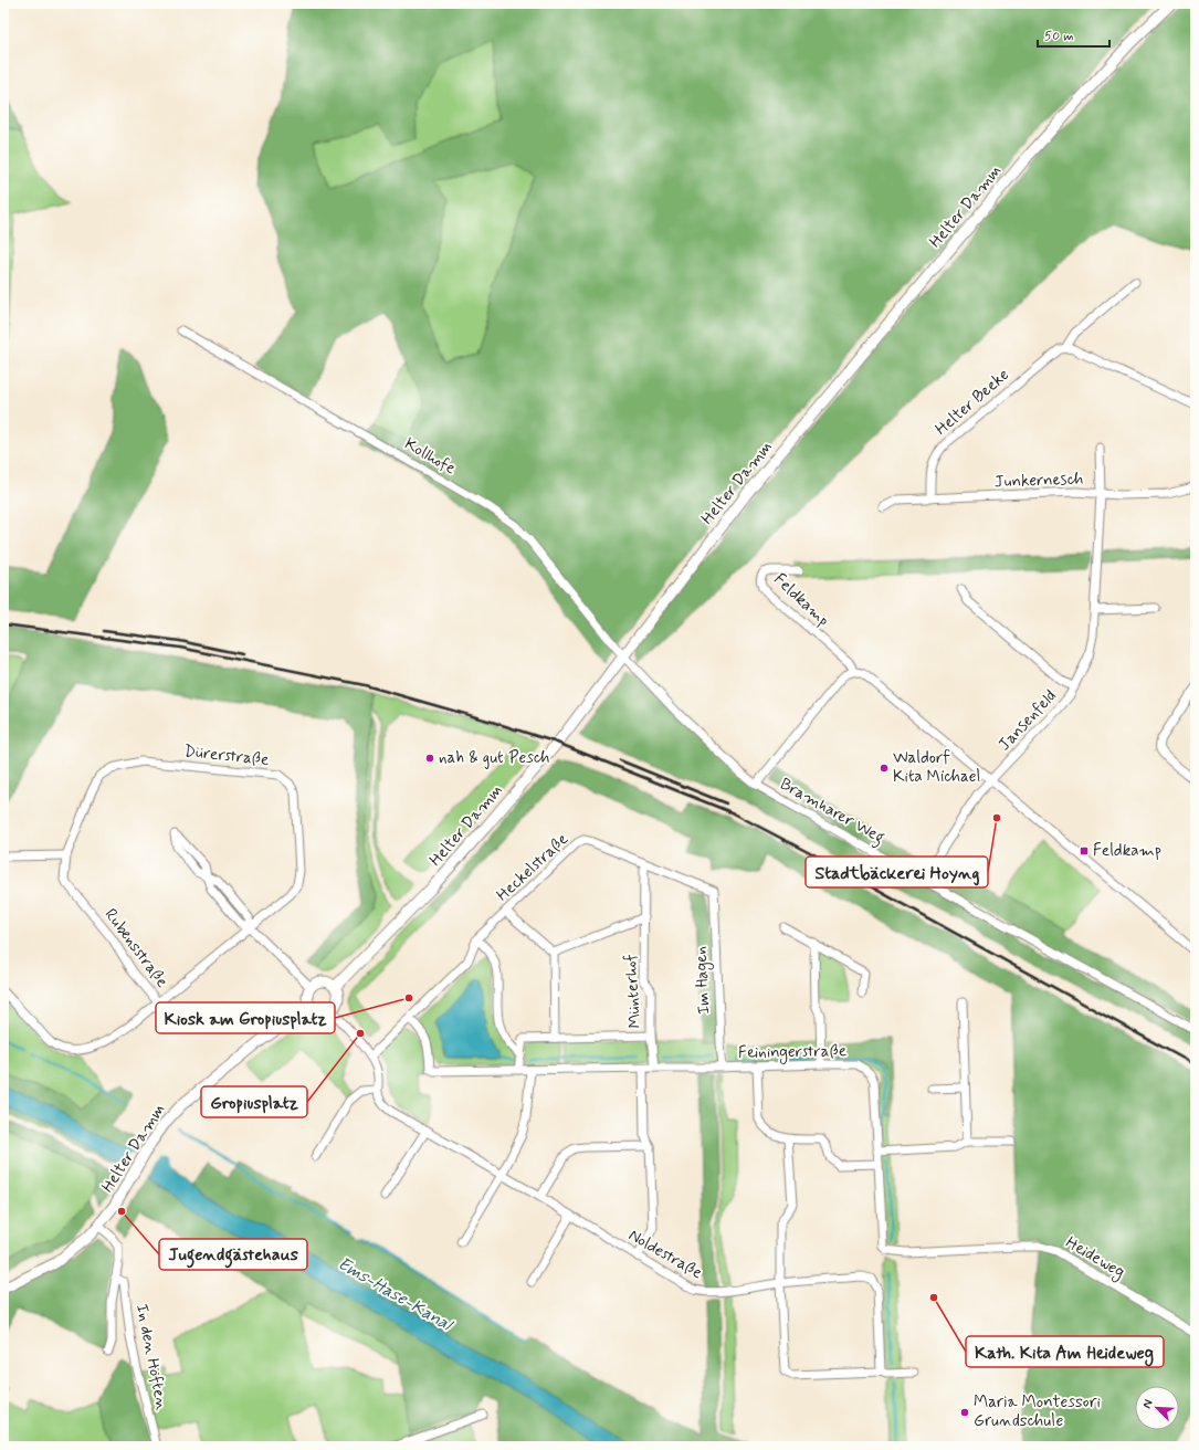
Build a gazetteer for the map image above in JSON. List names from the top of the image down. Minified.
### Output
{"streets":{"street":["Helter Damm","Helter Beeke","Kollhofe","Junkernesch","Feldkamp","Jansenfeld","Dürerstraße","Bramharer Weg","Heckelstraße","Rubensstraße","Im Hagen","Münterhof","Feiningerstraße","Noldestraße","Heideweg","In den Höften"]},"crossings":[["Helter Damm","Kollhofe"],["Helter Damm","Bramharer Weg"],["Helter Damm","In den Höften"],["Helter Beeke","Junkernesch"],["Kollhofe","Bramharer Weg"],["Junkernesch","Jansenfeld"],["Feldkamp","Jansenfeld"],["Jansenfeld","Bramharer Weg"],["Dürerstraße","Rubensstraße"],["Heckelstraße","Im Hagen"],["Heckelstraße","Münterhof"],["Im Hagen","Feiningerstraße"],["Münterhof","Feiningerstraße"],["Feiningerstraße","Heideweg"]],"water":["Ems-Hase-Kanal"],"places":{"other":["nah & gut Pesch","Waldorf Kita Michael","Stadtbäckerei Hoyng","Kiosk am Gropiusplatz","Gropiusplatz","Jugendgästehaus","Kath. Kita Am Heideweg","Maria Montessori Grundschule"],"transit":["Feldkamp"]},"scale_bar":"50 m","north":"top left"}
